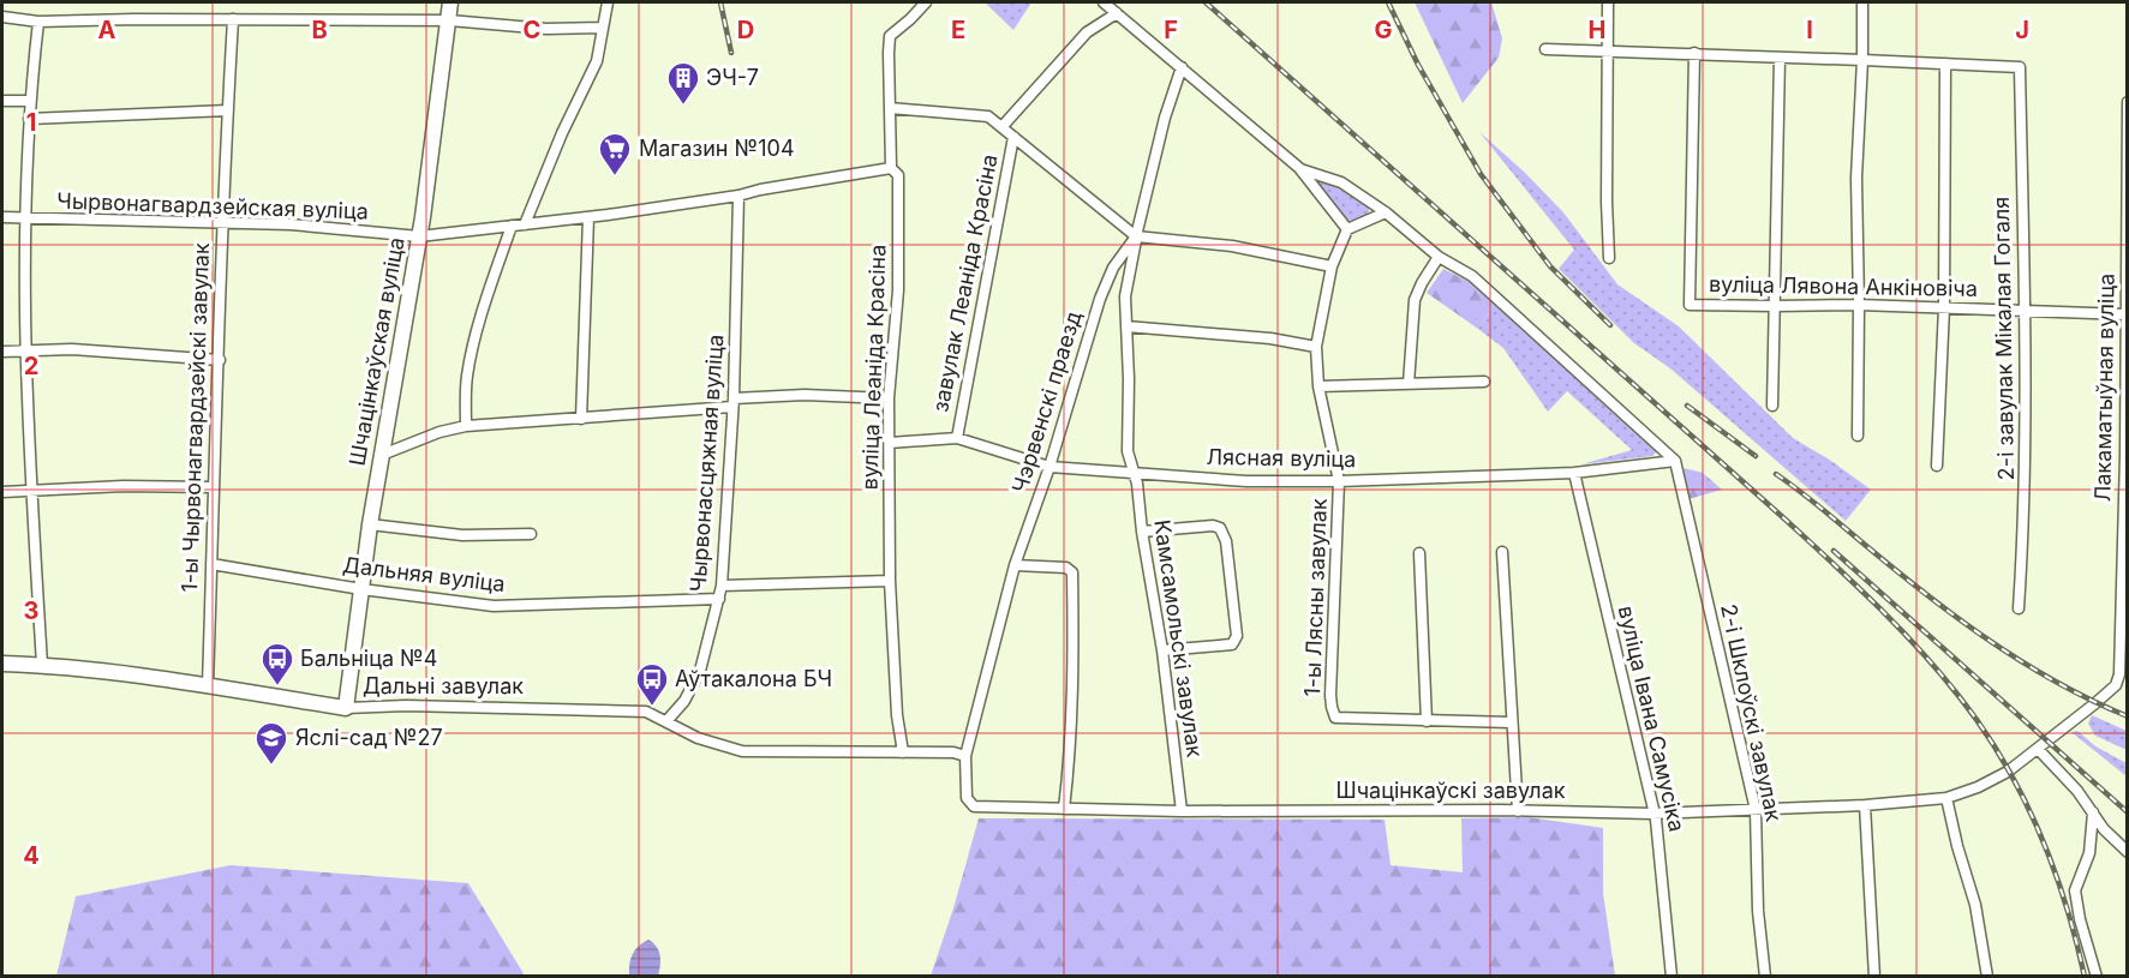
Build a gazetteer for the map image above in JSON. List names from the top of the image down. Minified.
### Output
{"streets":{"street":["Чырвонагвардзейская вуліца","завулак Леаніда Красіна","вуліца Лявона Анкіновіча","2-і завулак Мікалая Гогаля","Шчацінкаўская вуліца","вуліца Леаніда Красіна","Лакаматыўная вуліца","Чэрвенскі праезд","1-ы Чырвонагвардзейскі завулак","Лясная вуліца","Чырвонасцяжная вуліца","Дальняя вуліца","1-ы Лясны завулак","Камсамольскі завулак","Дальні завулак","2-і Шклоўскі завулак","вуліца Івана Самусіка","Шчацінкаўскі завулак"]},"crossings":[["Чырвонагвардзейская вуліца","Шчацінкаўская вуліца"],["Чырвонагвардзейская вуліца","вуліца Леаніда Красіна"],["Чырвонагвардзейская вуліца","1-ы Чырвонагвардзейскі завулак"],["Чырвонагвардзейская вуліца","Чырвонасцяжная вуліца"],["завулак Леаніда Красіна","вуліца Леаніда Красіна"],["завулак Леаніда Красіна","Чэрвенскі праезд"],["завулак Леаніда Красіна","Лясная вуліца"],["завулак Леаніда Красіна","Камсамольскі завулак"],["вуліца Лявона Анкіновіча","2-і завулак Мікалая Гогаля"],["вуліца Лявона Анкіновіча","Лакаматыўная вуліца"],["Шчацінкаўская вуліца","Дальняя вуліца"],["Шчацінкаўская вуліца","Дальні завулак"],["вуліца Леаніда Красіна","Лясная вуліца"],["вуліца Леаніда Красіна","Дальні завулак"],["Лакаматыўная вуліца","Шчацінкаўскі завулак"],["Чэрвенскі праезд","Лясная вуліца"],["Чэрвенскі праезд","Камсамольскі завулак"],["Чэрвенскі праезд","Дальні завулак"],["Чэрвенскі праезд","Шчацінкаўскі завулак"],["1-ы Чырвонагвардзейскі завулак","Дальняя вуліца"],["1-ы Чырвонагвардзейскі завулак","Дальні завулак"],["Лясная вуліца","1-ы Лясны завулак"],["Лясная вуліца","Камсамольскі завулак"],["Лясная вуліца","2-і Шклоўскі завулак"],["Лясная вуліца","вуліца Івана Самусіка"],["Чырвонасцяжная вуліца","Дальняя вуліца"],["Чырвонасцяжная вуліца","Дальні завулак"],["Камсамольскі завулак","Шчацінкаўскі завулак"],["Дальні завулак","Шчацінкаўскі завулак"],["2-і Шклоўскі завулак","Шчацінкаўскі завулак"],["вуліца Івана Самусіка","Шчацінкаўскі завулак"]],"places":{"building":["ЭЧ-7"],"supermarket":["Магазин №104"],"bus stop":["Бальніца №4","Аўтакалона БЧ"],"school or university":["Яслі-сад №27"]},"grid":{"columns":["A","B","C","D","E","F","G","H","I","J"],"rows":["1","2","3","4"]}}
